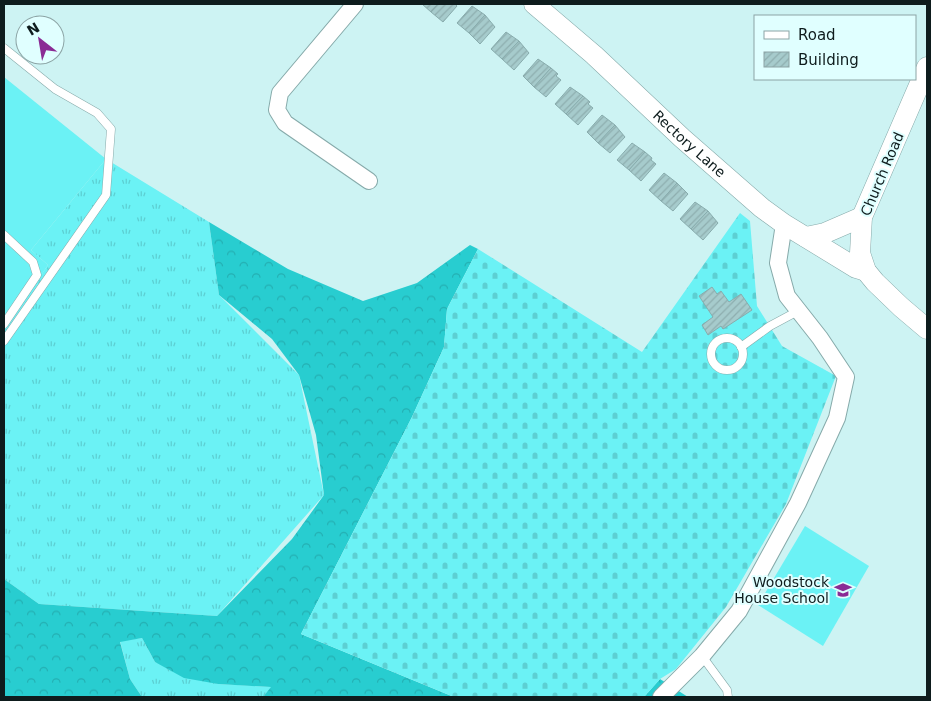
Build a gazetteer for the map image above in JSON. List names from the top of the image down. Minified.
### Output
{"streets":{"street":["Rectory Lane","Church Road"]},"crossings":[["Rectory Lane","Church Road"]],"places":{"school or university":["Woodstock House School"]},"legend":["Road","Building"],"north":"top left"}
